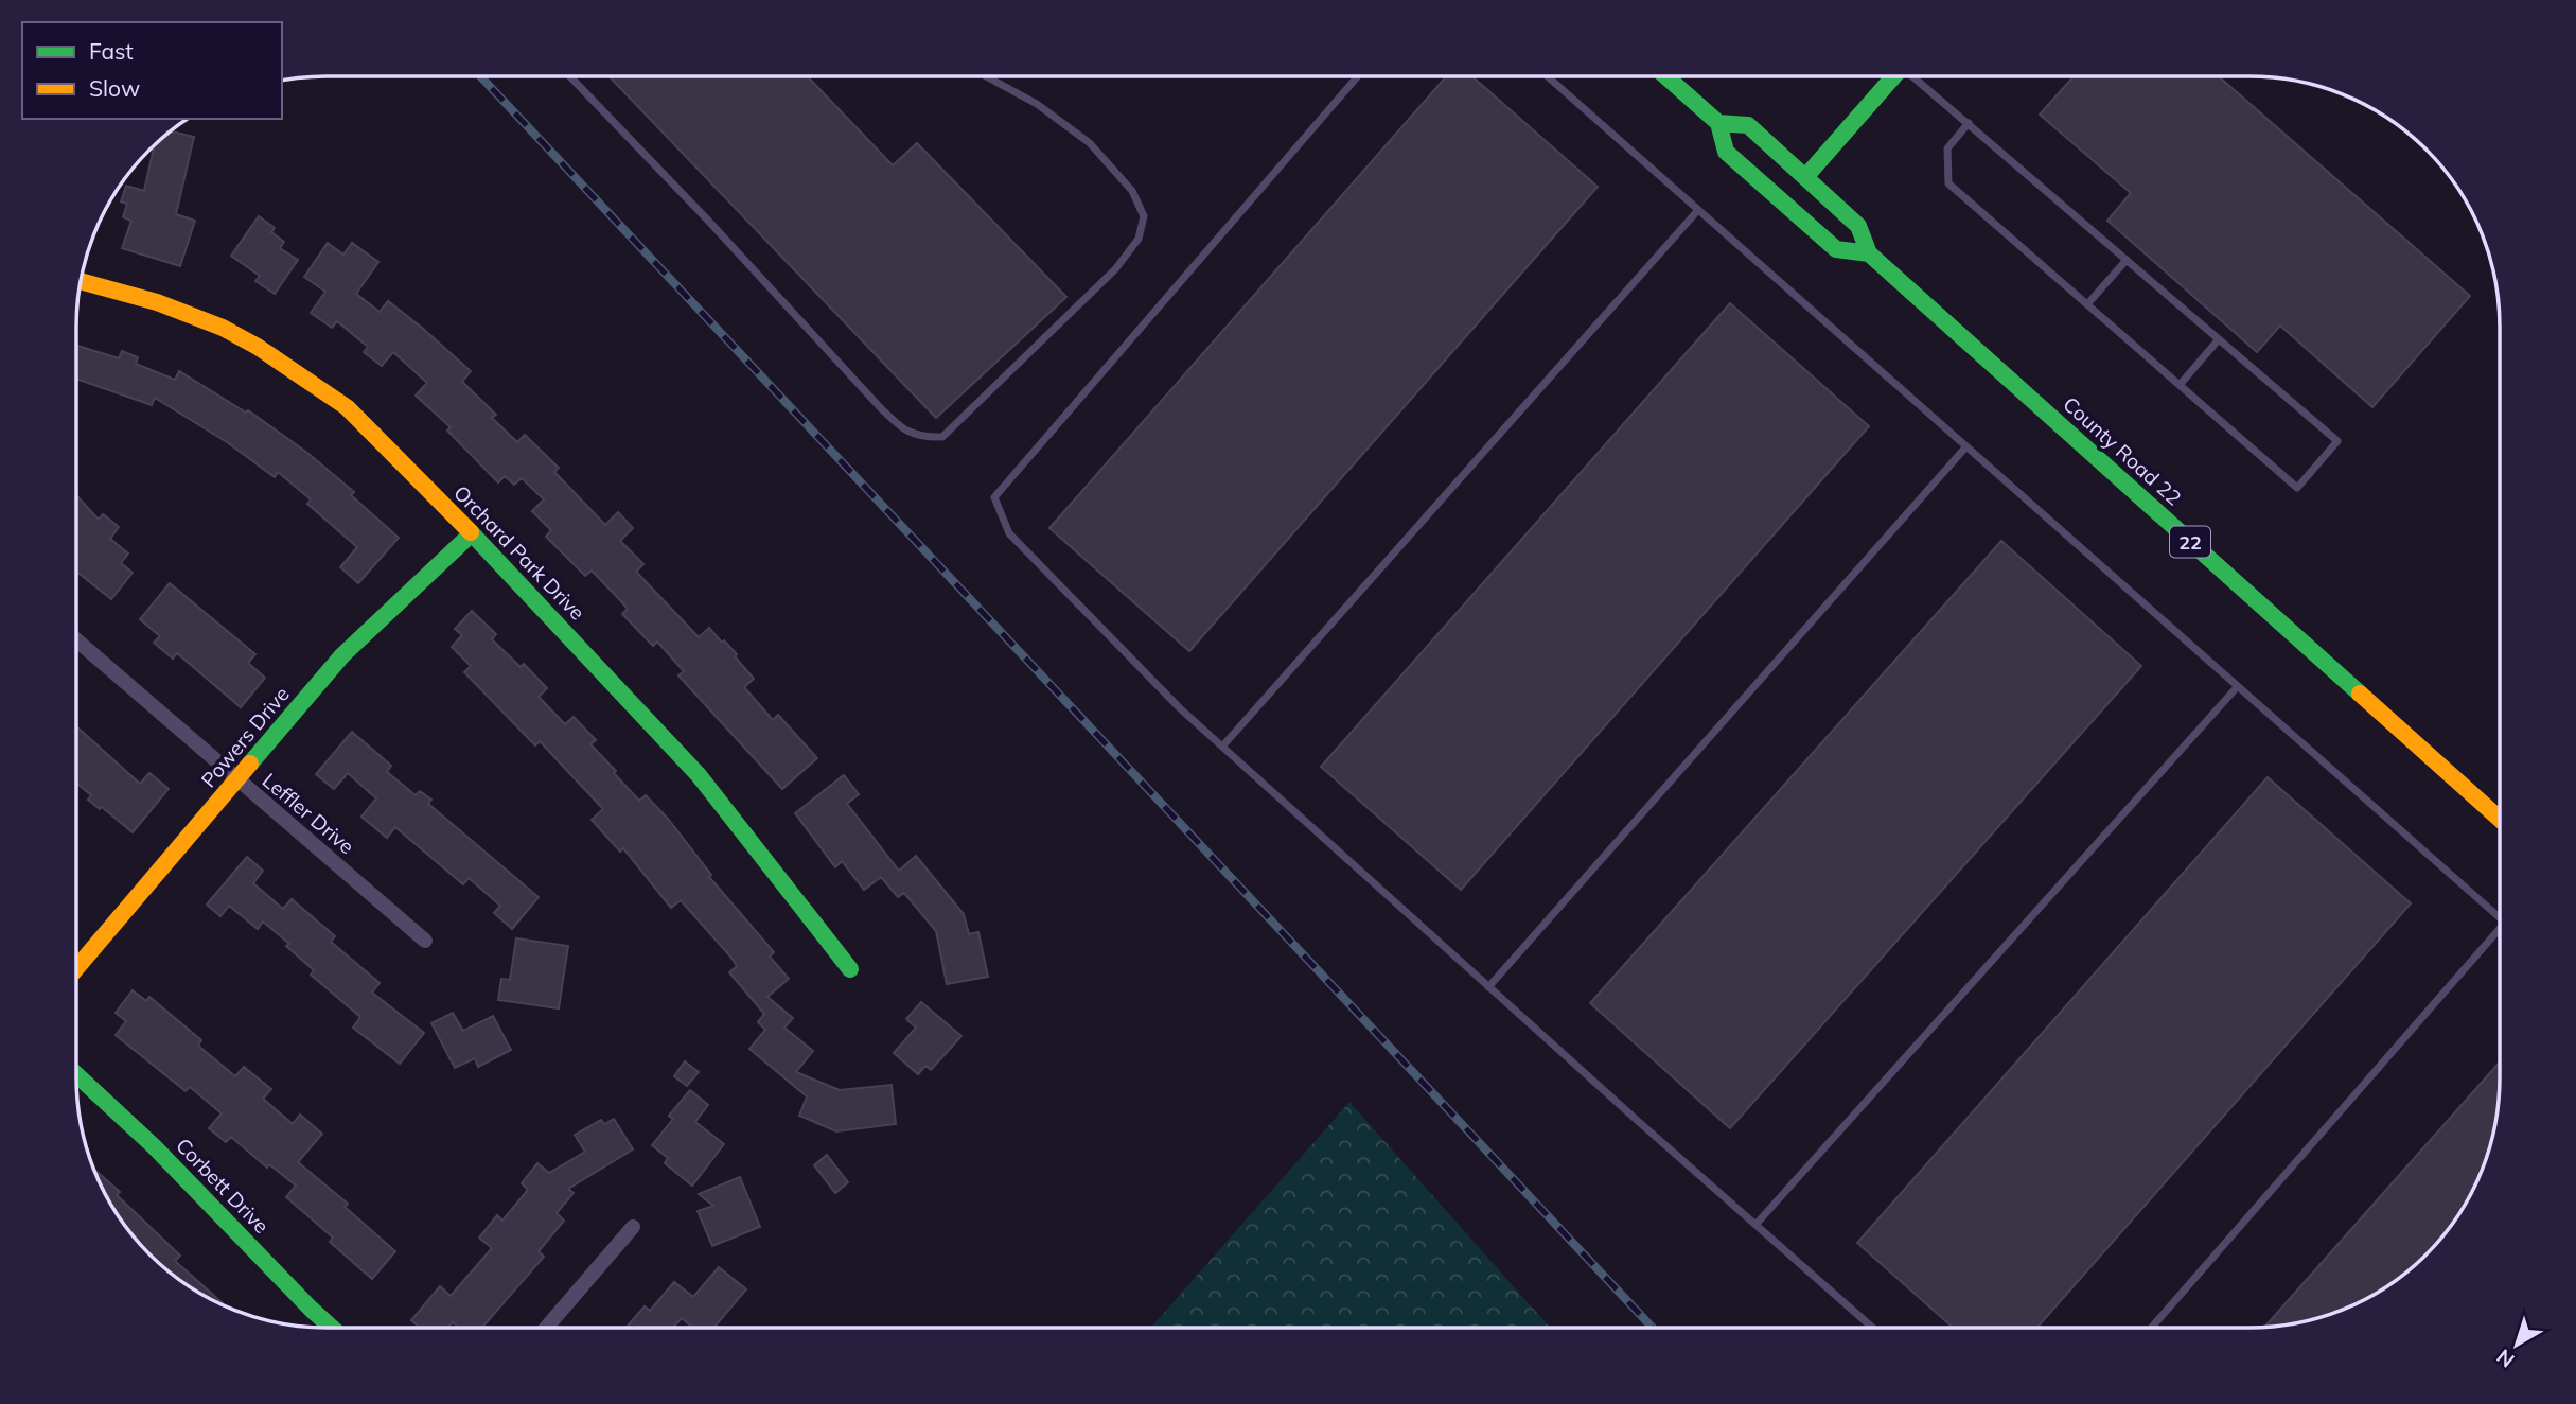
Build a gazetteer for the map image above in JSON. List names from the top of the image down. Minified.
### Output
{"streets":{"street":["County Road 22","22","Orchard Park Drive","Powers Drive","Leffler Drive","Corbett Drive"]},"crossings":[["Orchard Park Drive","Powers Drive"],["Powers Drive","Leffler Drive"]],"legend":["Fast","Slow"],"north":"bottom left"}
